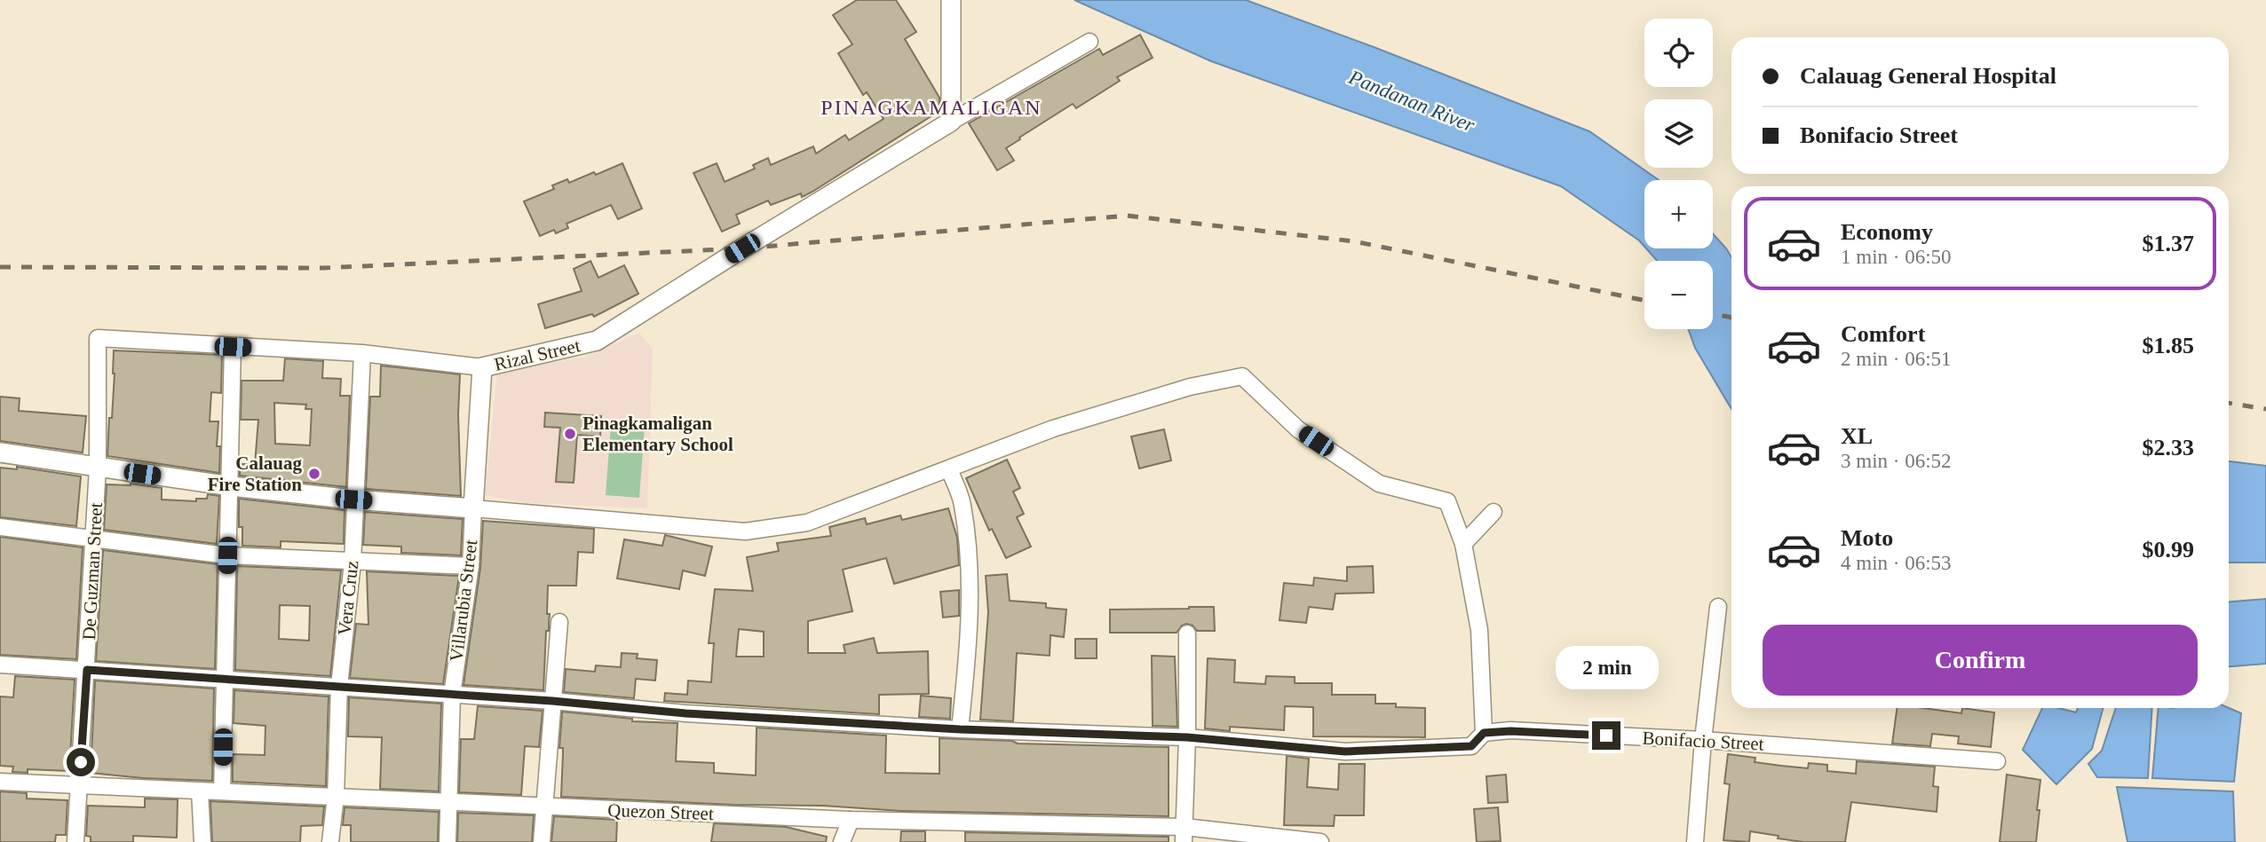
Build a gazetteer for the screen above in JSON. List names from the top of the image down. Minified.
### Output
{"streets":{"street":["Rizal Street","De Guzman Street","Vera Cruz","Villarubia Street","Bonifacio Street","Quezon Street"]},"crossings":[["Rizal Street","Villarubia Street"],["De Guzman Street","Bonifacio Street"],["De Guzman Street","Quezon Street"],["Vera Cruz","Bonifacio Street"],["Vera Cruz","Quezon Street"],["Villarubia Street","Bonifacio Street"],["Villarubia Street","Quezon Street"]],"districts":["PINAGKAMALIGAN"],"water":["Pandanan River"],"places":["Pinagkamaligan Elementary School","Calauag Fire Station"],"page":{"map_buttons":["+","−"],"banner":["Calauag General Hospital","Bonifacio Street"],"list":[{"name":"Economy","note":"1 min · 06:50","value":"$1.37"},{"name":"Comfort","note":"2 min · 06:51","value":"$1.85"},{"name":"XL","note":"3 min · 06:52","value":"$2.33"},{"name":"Moto","note":"4 min · 06:53","value":"$0.99"}],"buttons":"Confirm","bubble":"2 min"}}
